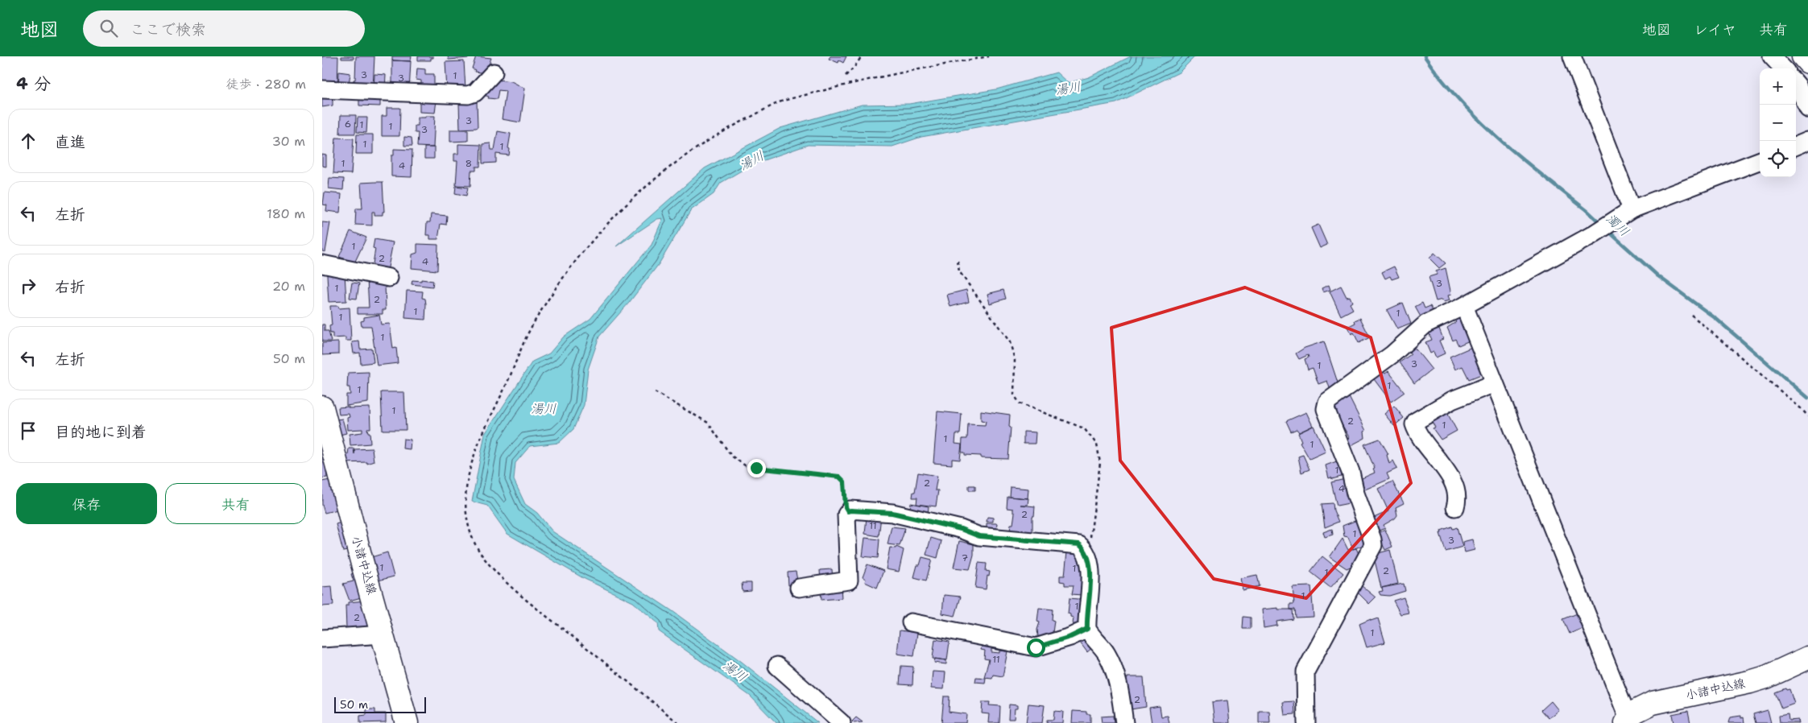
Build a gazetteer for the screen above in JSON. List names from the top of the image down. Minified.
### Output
{"streets":{"main road":["小諸中込線"]},"water":["湯川","濁川"],"house_numbers":["3","1","3","3","6","1","1","3","1","1","1","8","4","1","2","4","3","1","2","1","1","1","1","3","1","1","1","1","2","1","1","1","1","2","4","2","11","1","3","7","1","1","2","1","1","1","2","1","11","2"],"scale_bar":"50 m","page":{"header":"地図","search":"ここで検索","nav":["地図","レイヤ","共有"],"heading":["4 分","徒歩 · 280 m"],"map_buttons":["+","−"],"list":[["直進","30 m"],["左折","180 m"],["右折","20 m"],["左折","50 m"],"目的地に到着"],"buttons":["保存","共有"],"scale":"50 m"}}
